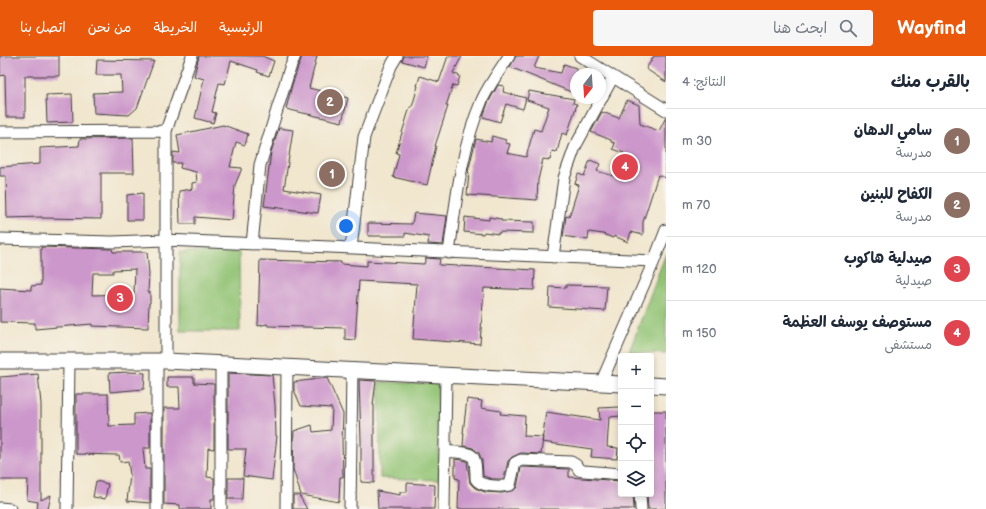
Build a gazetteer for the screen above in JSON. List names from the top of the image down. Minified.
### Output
{"north":"bottom","page":{"header":"Wayfind","search":"ابحث هنا","nav":["الرئيسية","الخريطة","من نحن","اتصل بنا"],"heading":["بالقرب منك","النتائج: 4"],"pins":["2","4","1","3"],"list":[{"mark":"1","name":"سامي الدهان","note":"مدرسة","value":"30 m"},{"mark":"2","name":"الكفاح للبنين","note":"مدرسة","value":"70 m"},{"mark":"3","name":"صيدلية هاكوب","note":"صيدلية","value":"120 m"},{"mark":"4","name":"مستوصف يوسف العظمة","note":"مستشفى","value":"150 m"}],"map_buttons":["+","−"]}}
